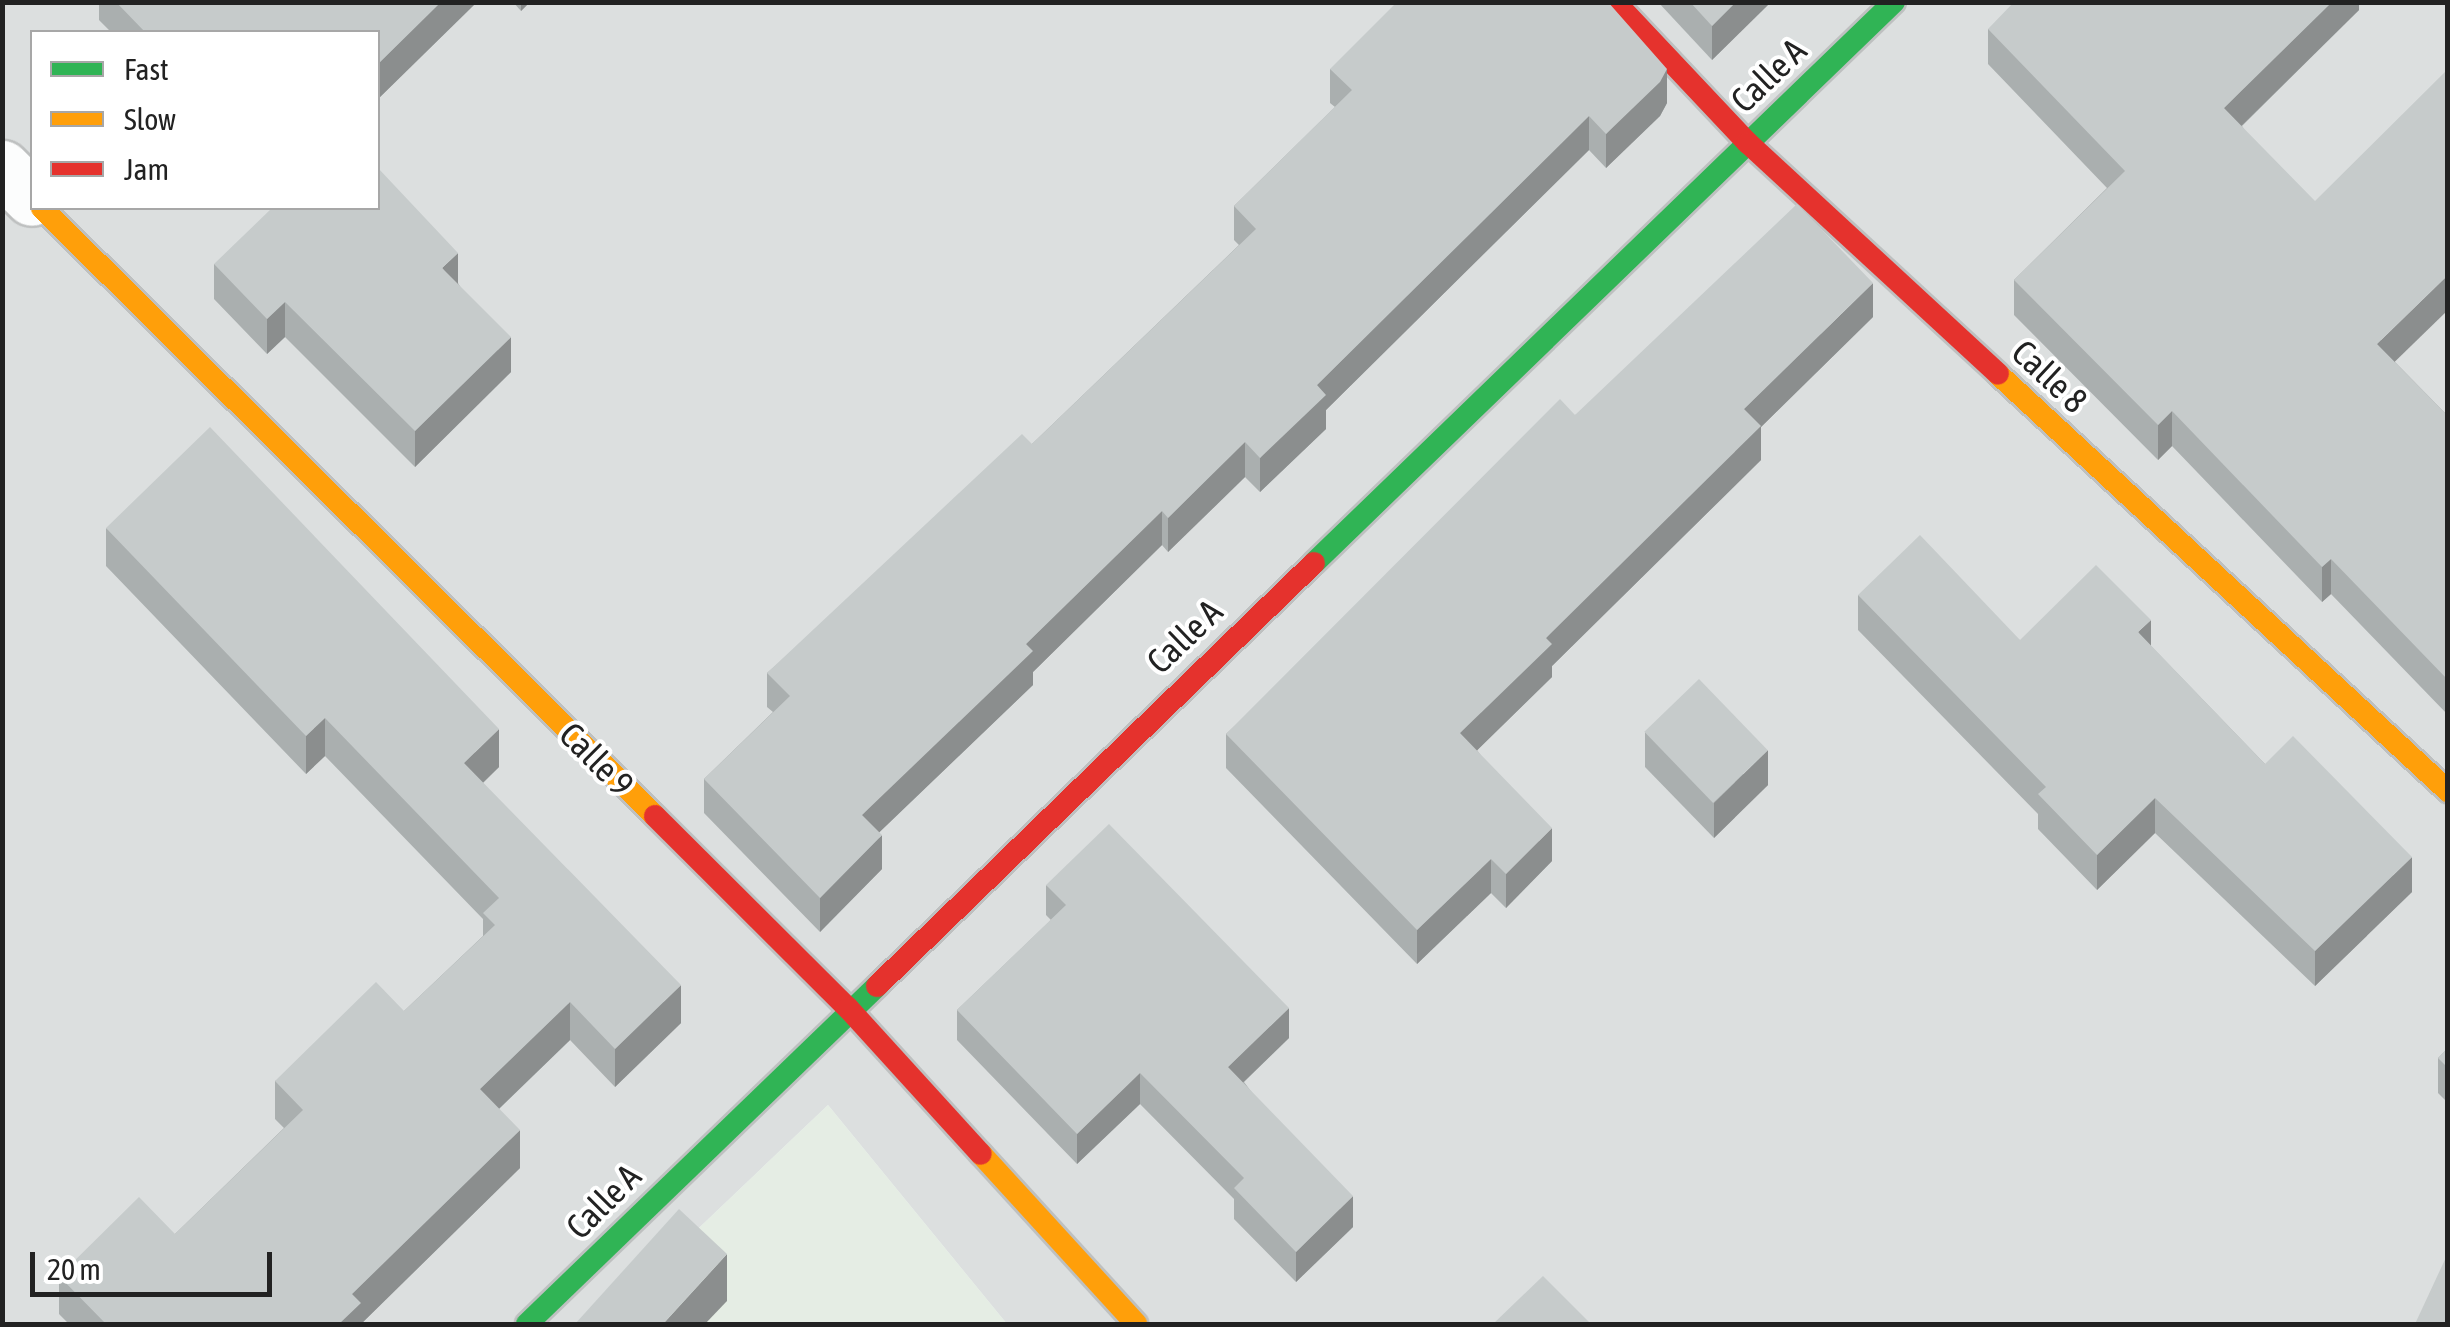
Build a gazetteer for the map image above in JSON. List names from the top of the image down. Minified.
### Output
{"streets":{"street":["Calle A","Calle 8","Calle 9"]},"crossings":[["Calle A","Calle 8"],["Calle A","Calle 9"]],"legend":["Fast","Slow","Jam"],"scale_bar":"20 m"}
